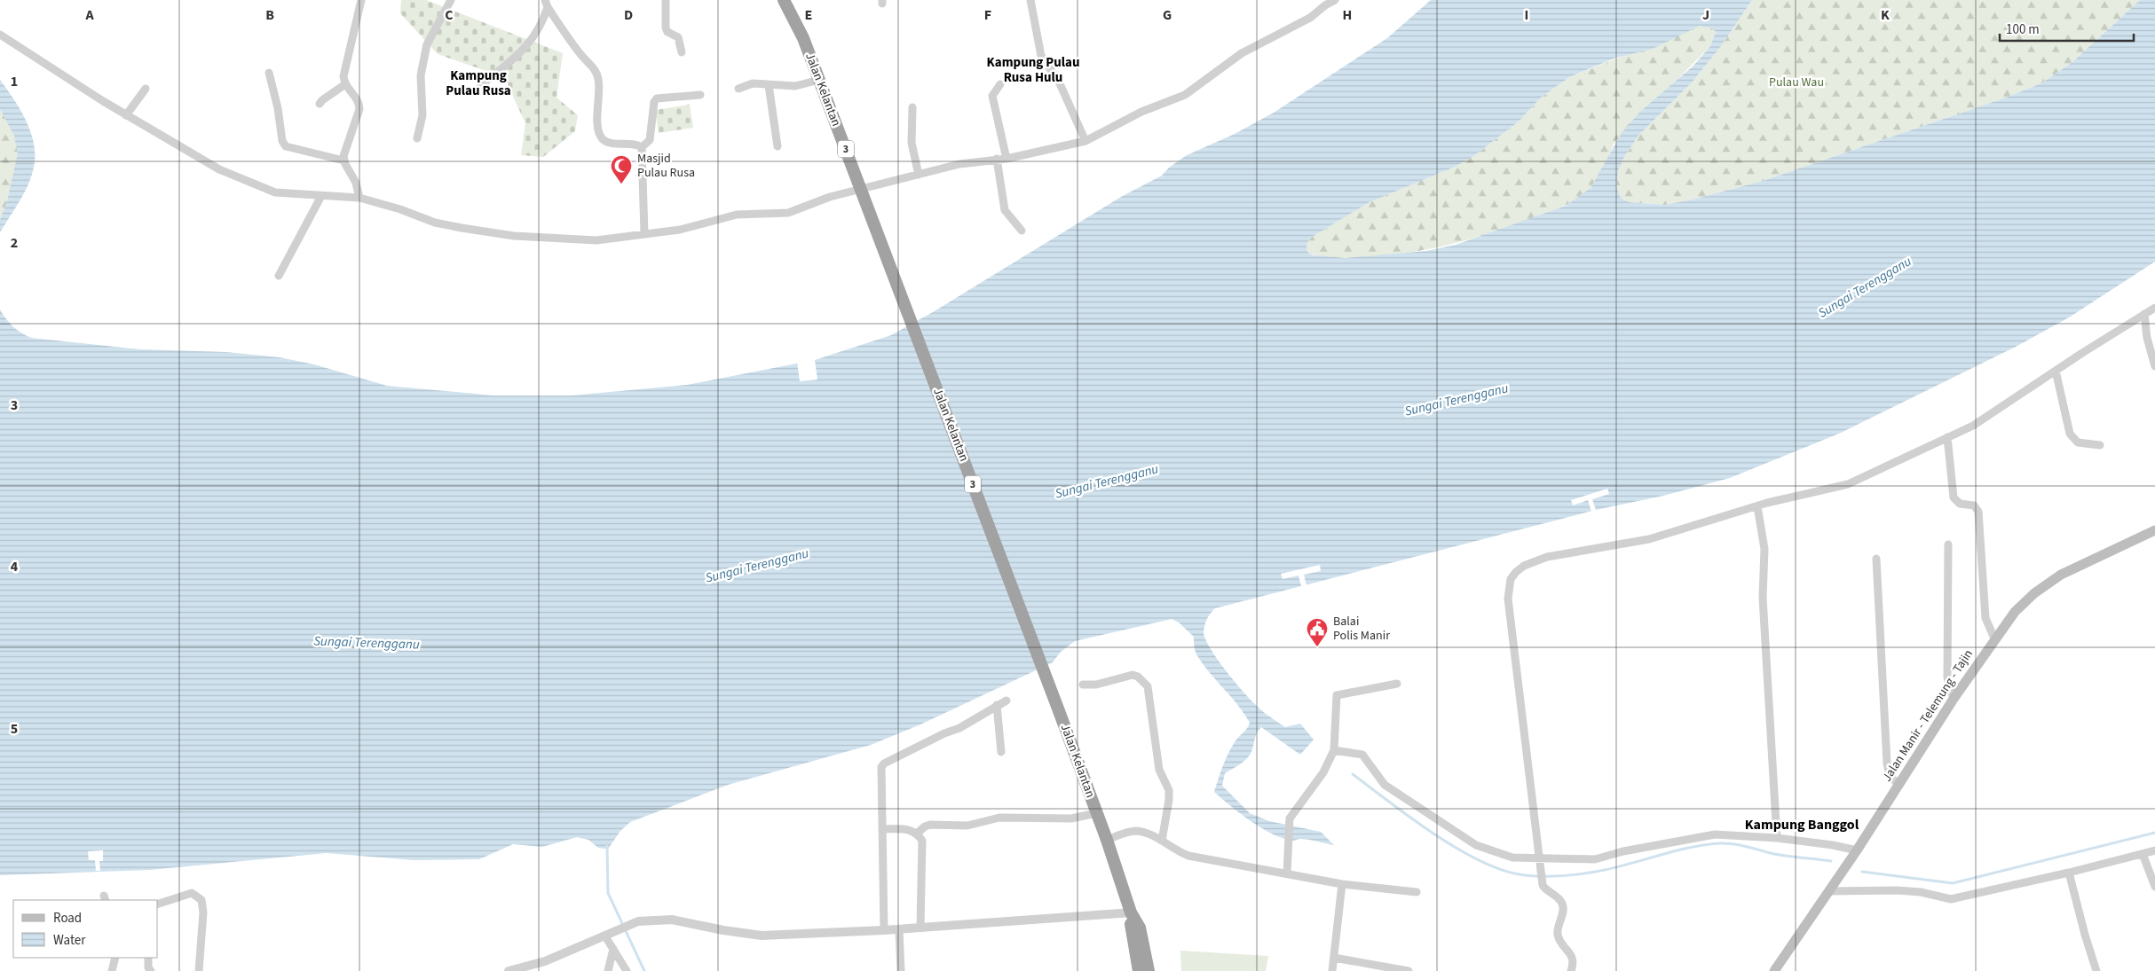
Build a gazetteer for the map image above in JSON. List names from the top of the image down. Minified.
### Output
{"streets":{"highway":["Jalan Kelantan","3"],"main road":["Jalan Manir - Telemung - Tajin"]},"districts":["Kampung Pulau Rusa Hulu","Kampung Pulau Rusa","Kampung Banggol"],"water":["Sungai Terengganu"],"parks":["Pulau Wau"],"places":{"mosque":["Masjid Pulau Rusa"],"public building":["Balai Polis Manir"]},"legend":["Road","Water"],"scale_bar":"100 m","grid":{"columns":["A","B","C","D","E","F","G","H","I","J","K"],"rows":["1","2","3","4","5"]}}
